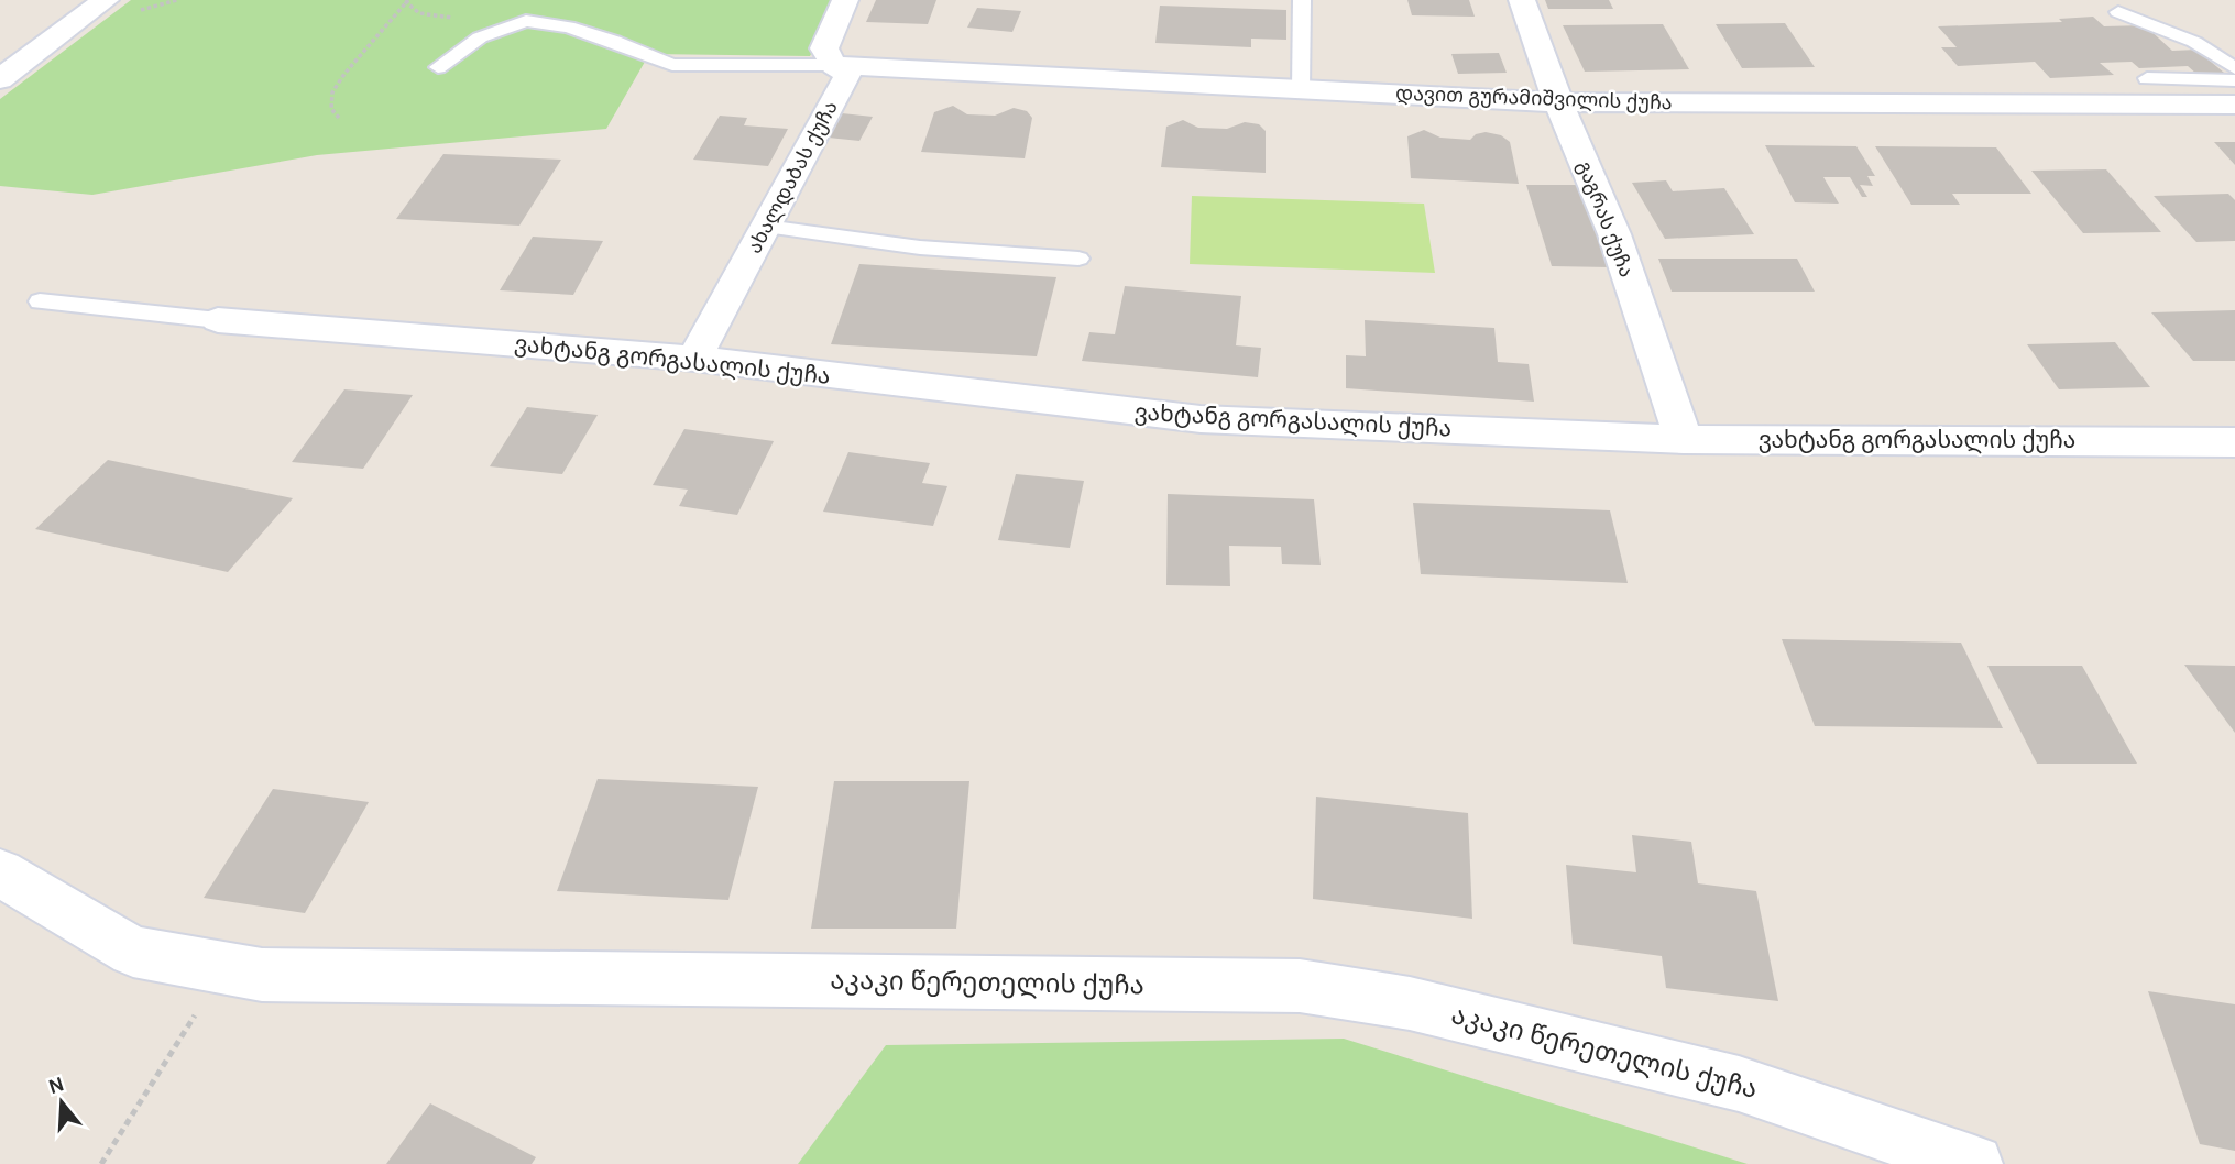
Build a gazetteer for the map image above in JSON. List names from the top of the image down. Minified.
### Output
{"streets":{"street":["დავით გურამიშვილის ქუჩა","ახალდაბას ქუჩა","გაგრას ქუჩა","ვახტანგ გორგასალის ქუჩა","აკაკი წერეთელის ქუჩა"]},"crossings":[["დავით გურამიშვილის ქუჩა","ახალდაბას ქუჩა"],["დავით გურამიშვილის ქუჩა","გაგრას ქუჩა"],["ახალდაბას ქუჩა","ვახტანგ გორგასალის ქუჩა"],["გაგრას ქუჩა","ვახტანგ გორგასალის ქუჩა"]],"north":"top"}
